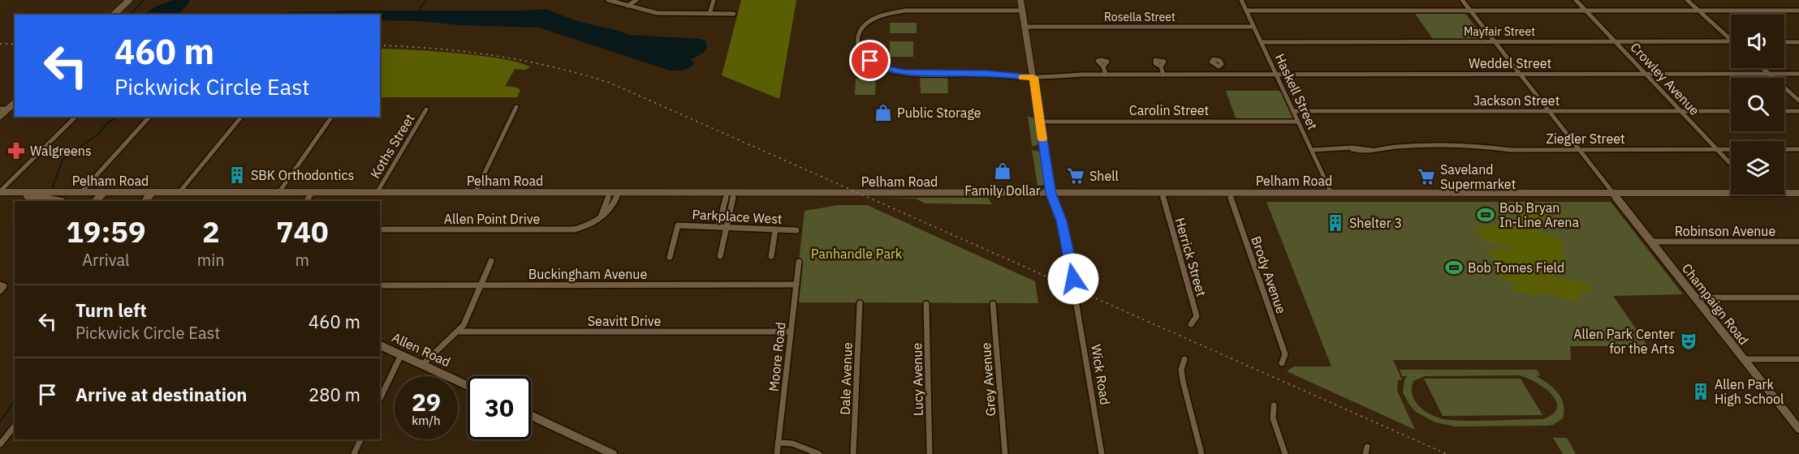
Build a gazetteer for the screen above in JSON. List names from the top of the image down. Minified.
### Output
{"streets":{"main road":["Pelham Road","Champaign Road","Allen Road"],"street":["Rosella Street","Mayfair Street","Weddel Street","Crowley Avenue","Haskell Street","Jackson Street","Carolin Street","Ziegler Street","Koths Street","Parkplace West","Allen Point Drive","Robinson Avenue","Herrick Street","Buckingham Avenue","Brody Avenue","Seavitt Drive","Moore Road","Wick Road","Dale Avenue","Lucy Avenue","Grey Avenue"]},"crossings":[["Rosella Street","Haskell Street"],["Mayfair Street","Crowley Avenue"],["Mayfair Street","Haskell Street"],["Weddel Street","Crowley Avenue"],["Weddel Street","Haskell Street"],["Crowley Avenue","Jackson Street"],["Crowley Avenue","Ziegler Street"],["Haskell Street","Jackson Street"],["Haskell Street","Carolin Street"],["Haskell Street","Ziegler Street"],["Haskell Street","Pelham Road"],["Koths Street","Pelham Road"],["Pelham Road","Allen Point Drive"],["Pelham Road","Herrick Street"],["Pelham Road","Brody Avenue"],["Pelham Road","Champaign Road"],["Robinson Avenue","Champaign Road"],["Buckingham Avenue","Moore Road"],["Seavitt Drive","Moore Road"]],"parks":["Panhandle Park"],"places":{"shop":["Public Storage","Family Dollar"],"pharmacy":["Walgreens"],"building":["SBK Orthodontics","Shelter 3","Allen Park High School"],"supermarket":["Shell","Saveland Supermarket"],"sports":["Bob Bryan In-Line Arena","Bob Tomes Field"],"theatre":["Allen Park Center for the Arts"]},"page":{"turn":["460 m","Pickwick Circle East"],"eta":["19:59","Arrival","2","min","740","m"],"list":[{"name":"Turn left","note":"Pickwick Circle East","value":"460 m"},{"name":"Arrive at destination","value":"280 m"}],"speed":"29 km/h","limit":"30"}}
